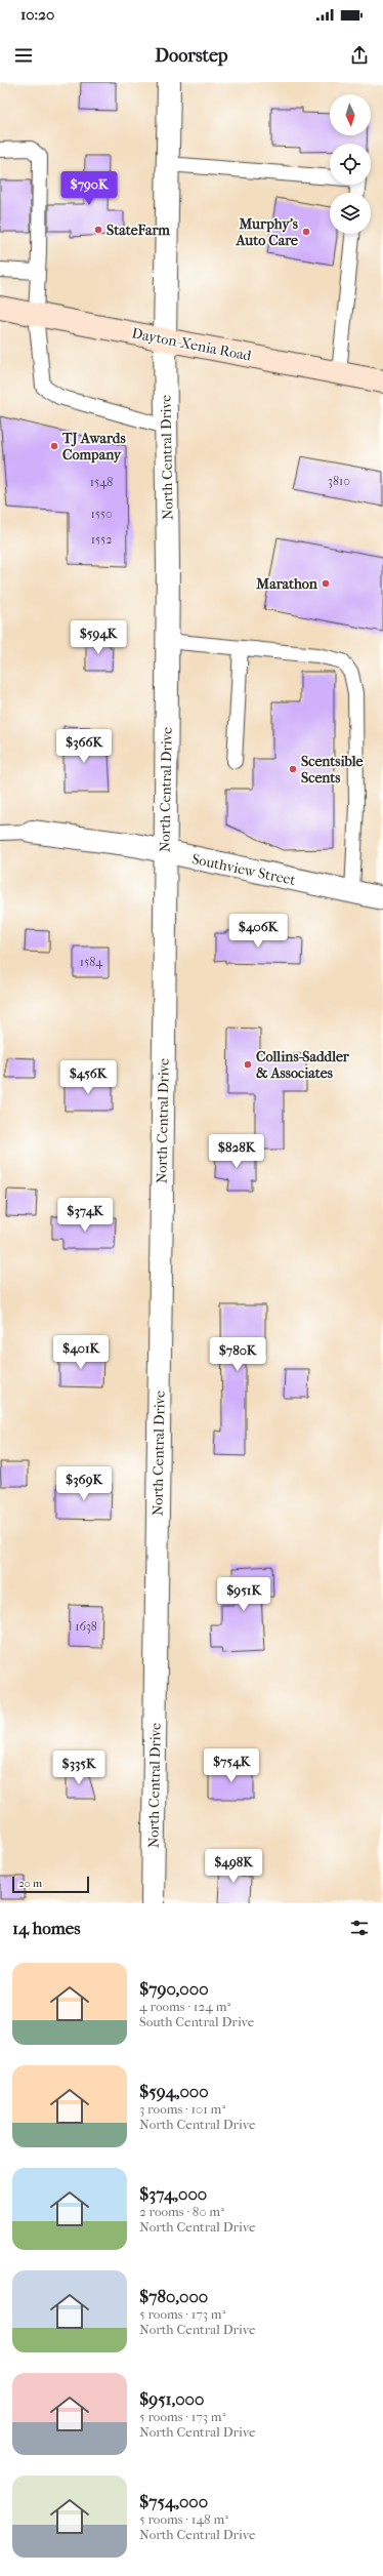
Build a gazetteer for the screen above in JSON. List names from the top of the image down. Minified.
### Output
{"streets":{"main road":["Dayton-Xenia Road"],"street":["North Central Drive","Southview Street"]},"crossings":[["Dayton-Xenia Road","North Central Drive"],["North Central Drive","Southview Street"]],"places":["StateFarm","Murphy's Auto Care","TJ Awards Company","Marathon","Scentsible Scents","Collins-Saddler & Associates"],"house_numbers":["3810","1548","1550","1552","1584","1638"],"scale_bar":"20 m","north":"bottom","page":{"status":"10:20","header":"Doorstep","price":["$790K","$594K","$366K","$406K","$456K","$828K","$374K","$401K","$780K","$369K","$951K","$754K","$335K","$498K"],"scale":"20 m","heading":"14 homes","list":[{"name":"$790,000","note":"4 rooms · 124 m² · South Central Drive"},{"name":"$594,000","note":"3 rooms · 101 m² · North Central Drive"},{"name":"$374,000","note":"2 rooms · 80 m² · North Central Drive"},{"name":"$780,000","note":"5 rooms · 173 m² · North Central Drive"},{"name":"$951,000","note":"5 rooms · 173 m² · North Central Drive"},{"name":"$754,000","note":"5 rooms · 148 m² · North Central Drive"}]}}
